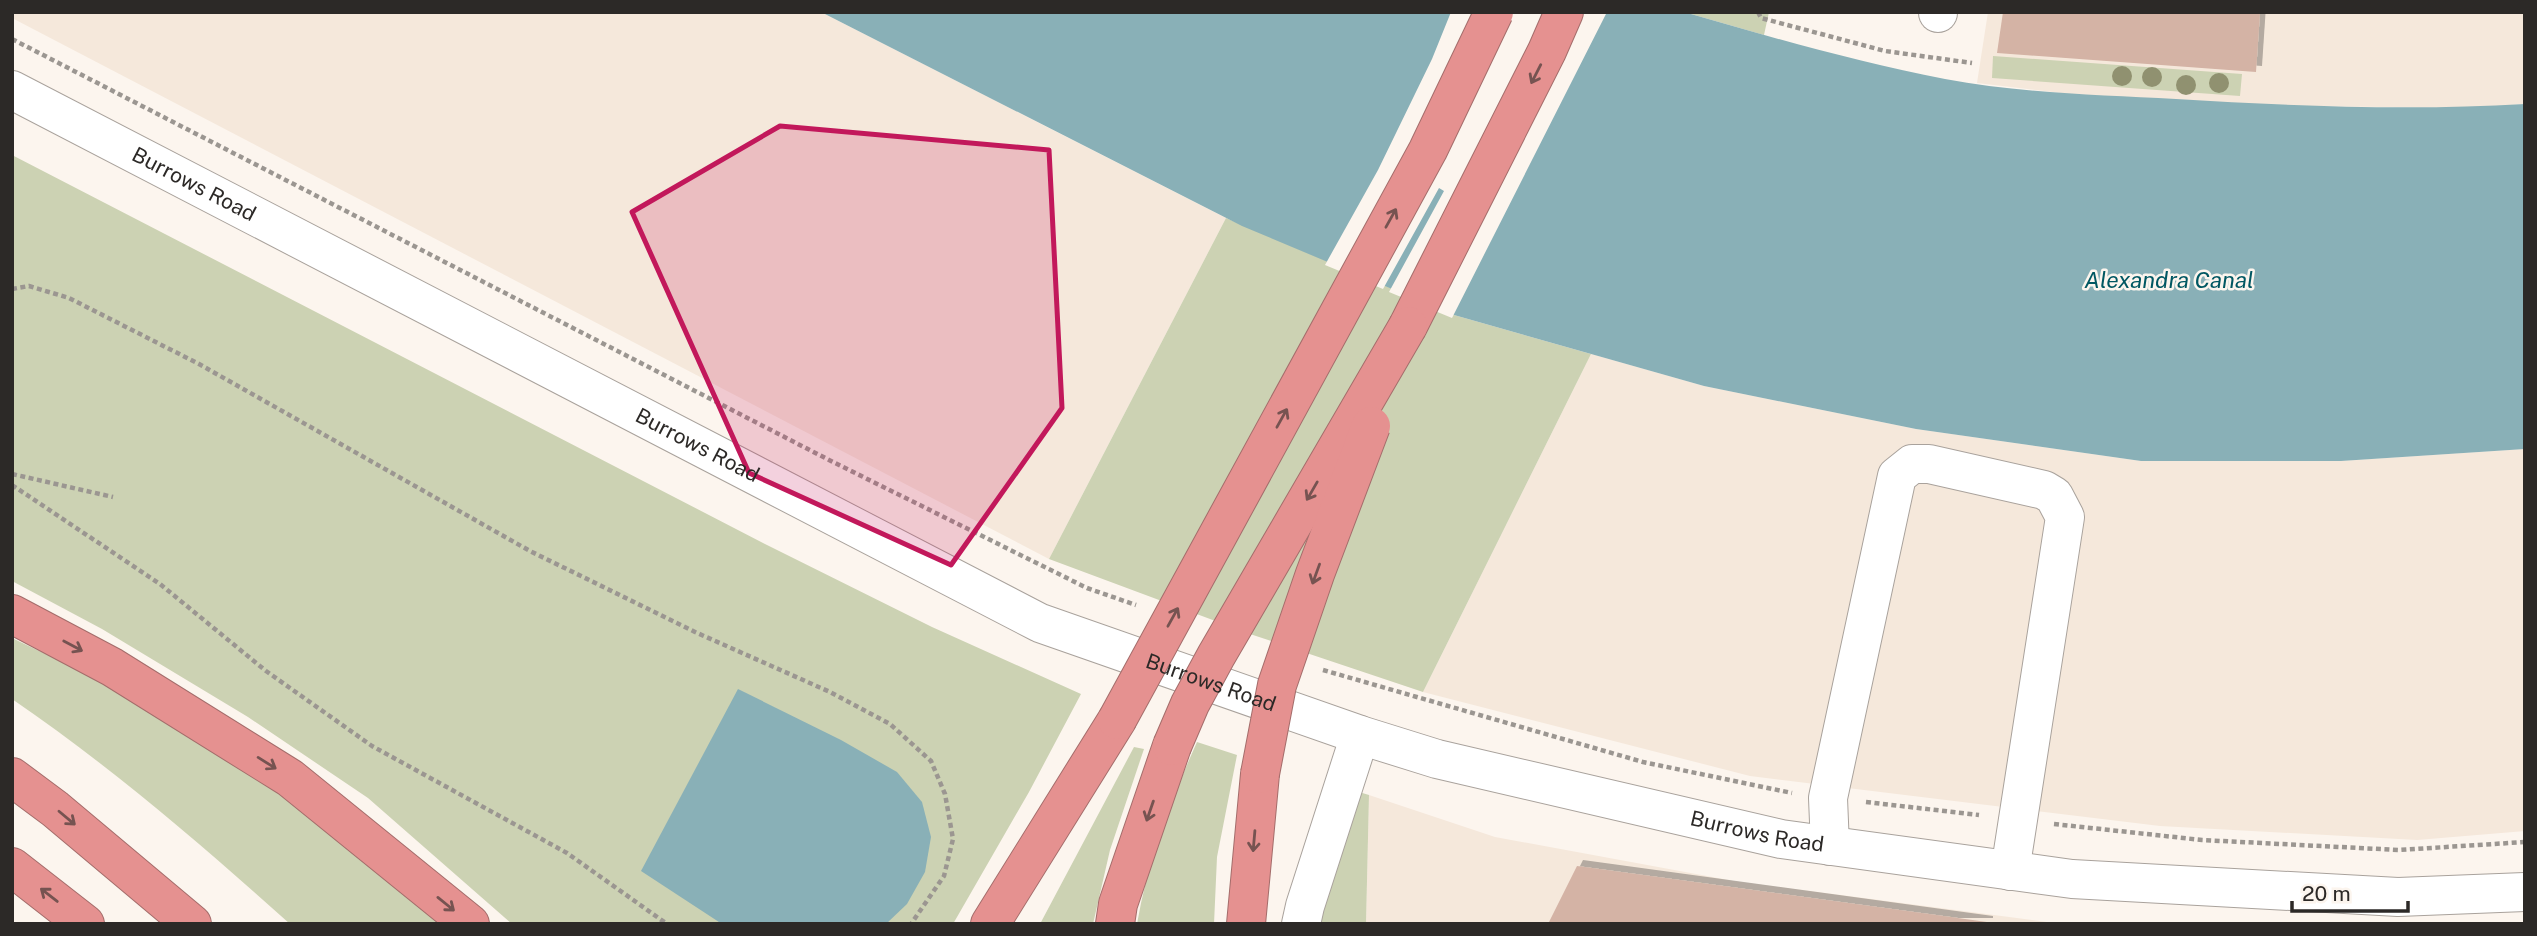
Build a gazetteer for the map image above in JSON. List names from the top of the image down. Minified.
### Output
{"streets":{"street":["Burrows Road"]},"water":["Alexandra Canal"],"scale_bar":"20 m"}
